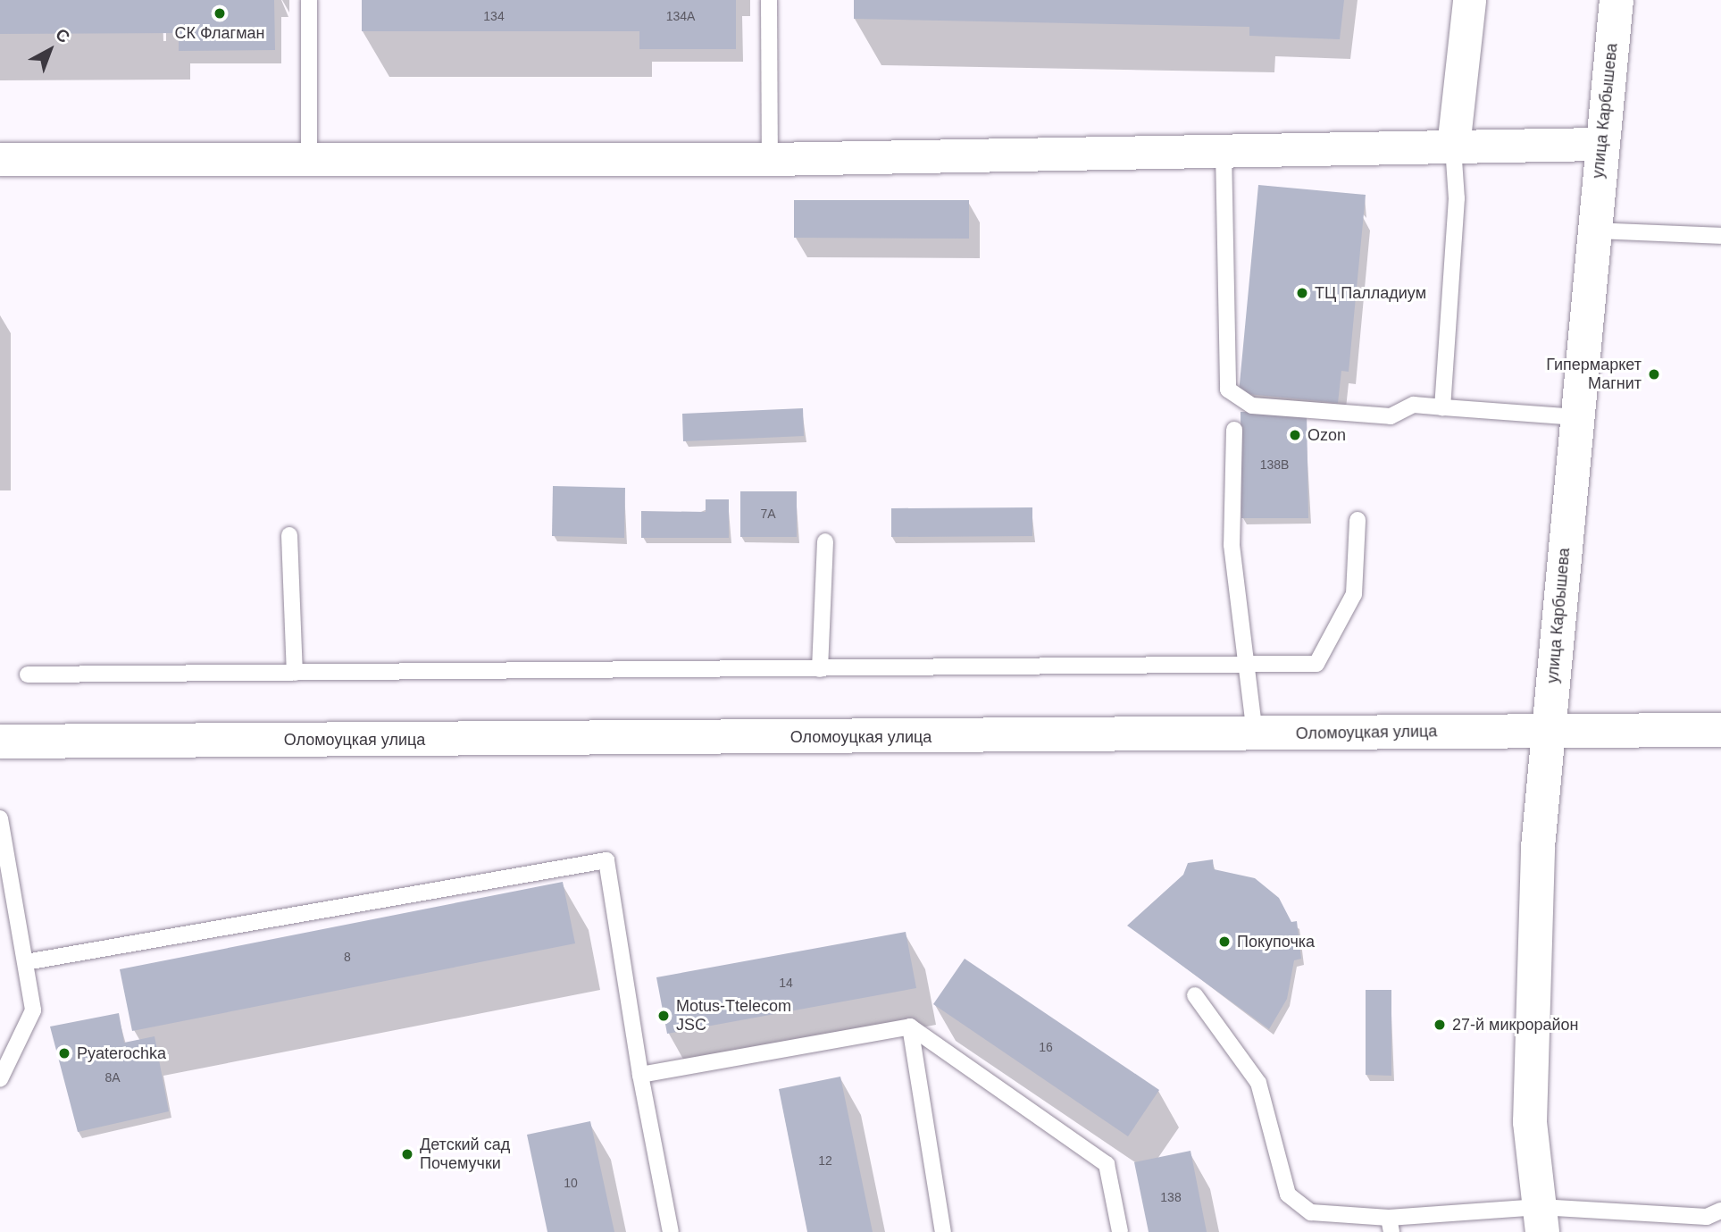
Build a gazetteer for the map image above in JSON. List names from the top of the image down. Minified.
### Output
{"streets":{"street":["улица Карбышева","Оломоуцкая улица"]},"crossings":[["улица Карбышева","Оломоуцкая улица"]],"places":["СК Флагман","ТЦ Палладиум","Гипермаркет Магнит","Ozon","Покупочка","Motus-Ttelecom JSC","27-й микрорайон","Pyaterochka","Детский сад Почемучки"],"house_numbers":["134","134А","138В","7А","8","14","16","8А","12","10","138"],"north":"top right"}
